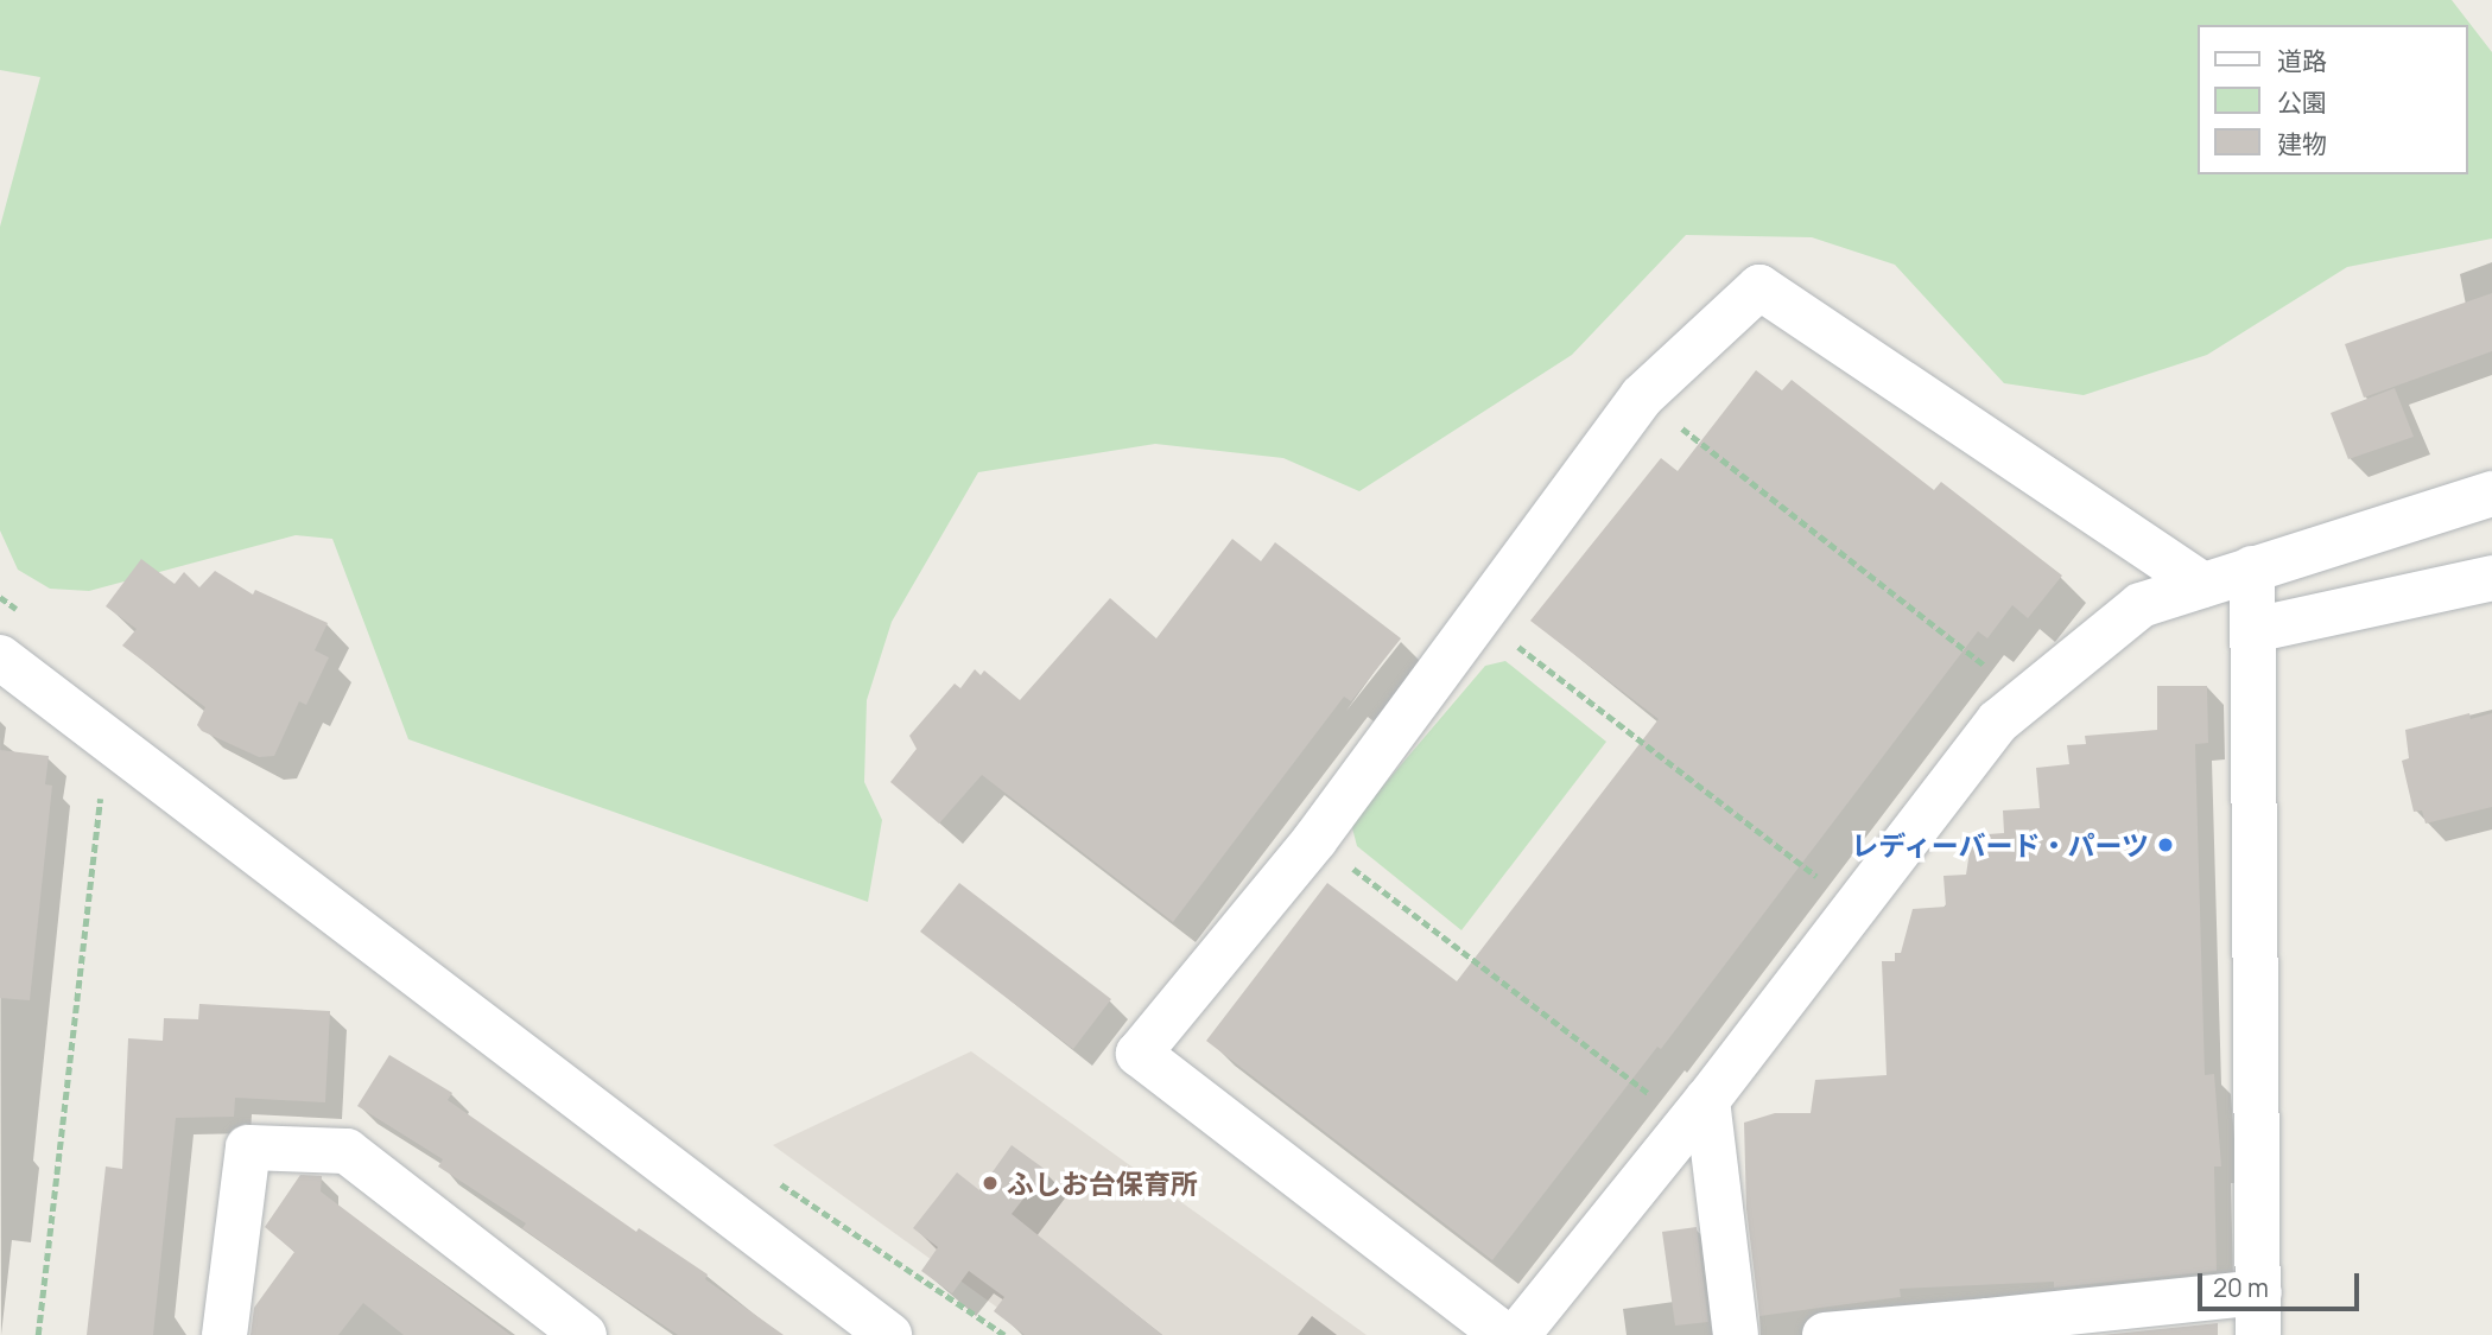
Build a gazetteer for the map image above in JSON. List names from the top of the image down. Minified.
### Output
{"places":["レディーバード・パーツ","ふしお台保育所"],"legend":["道路","公園","建物"],"scale_bar":"20 m"}
